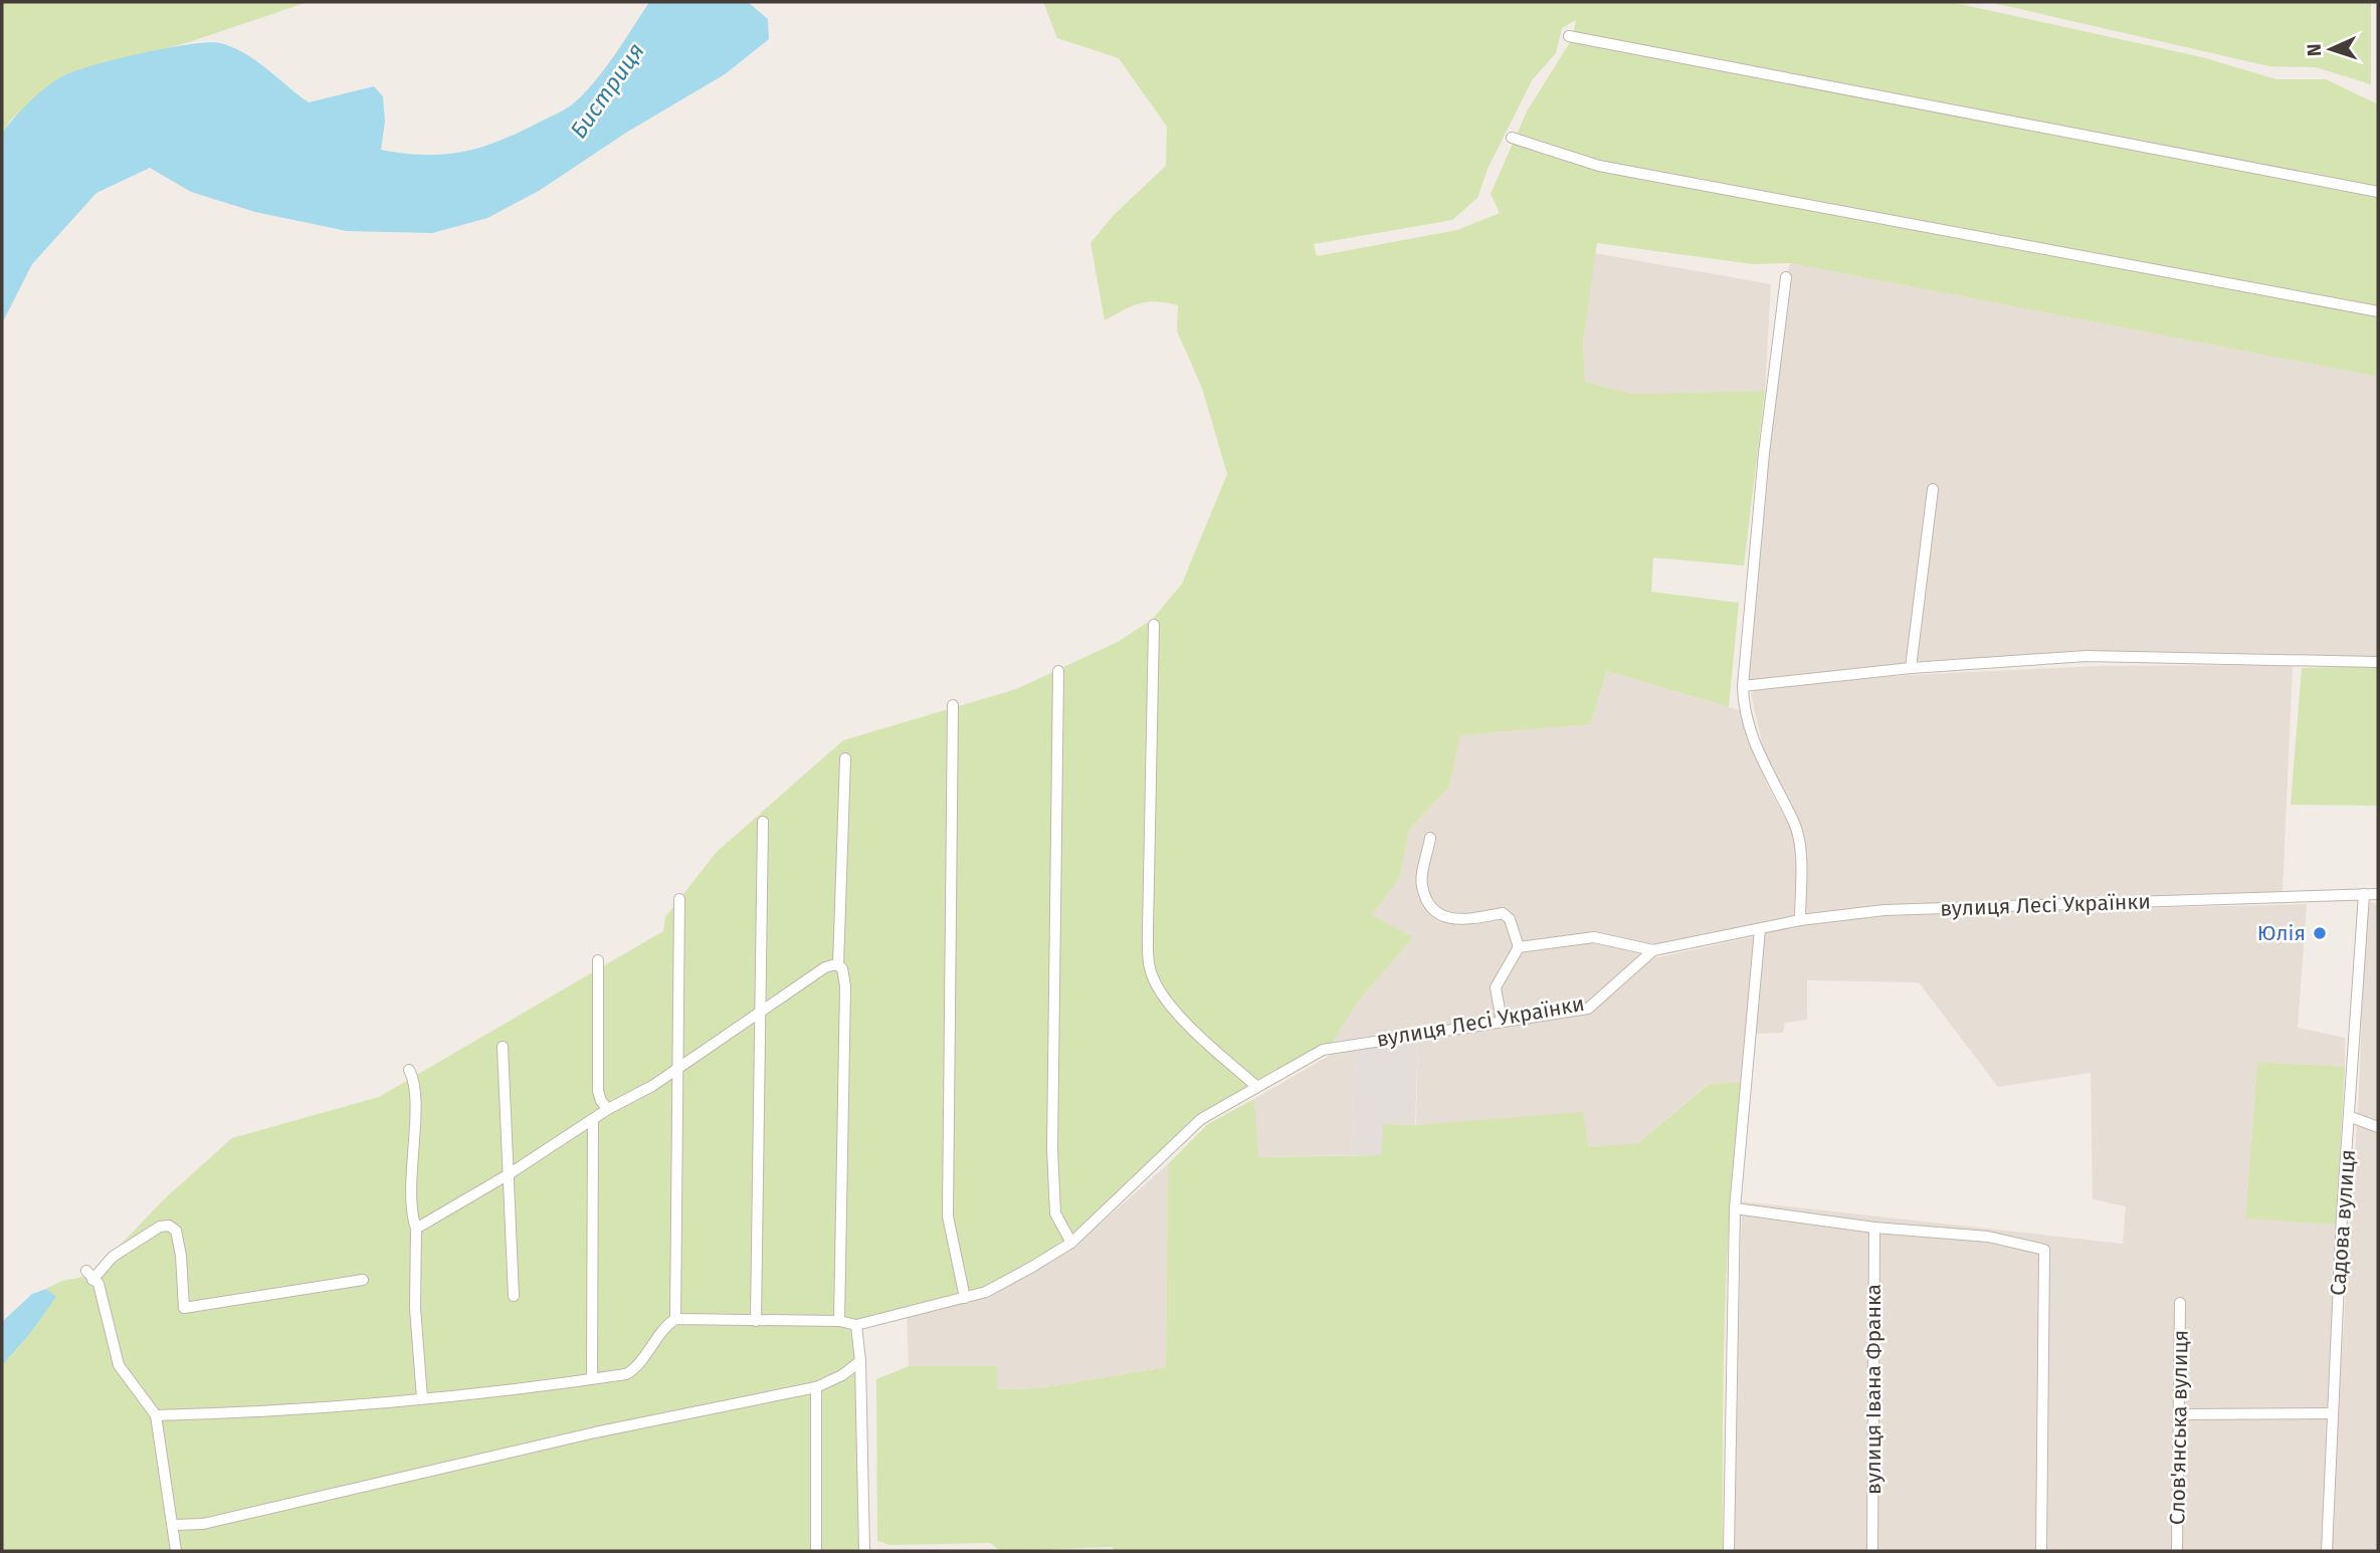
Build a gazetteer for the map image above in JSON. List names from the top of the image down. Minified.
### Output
{"streets":{"street":["вулиця Лесі Українки","Садова вулиця","вулиця Івана Франка","Слов'янська вулиця"]},"crossings":[["вулиця Лесі Українки","Садова вулиця"]],"water":["Бистриця"],"places":["Юлія"],"north":"left"}
